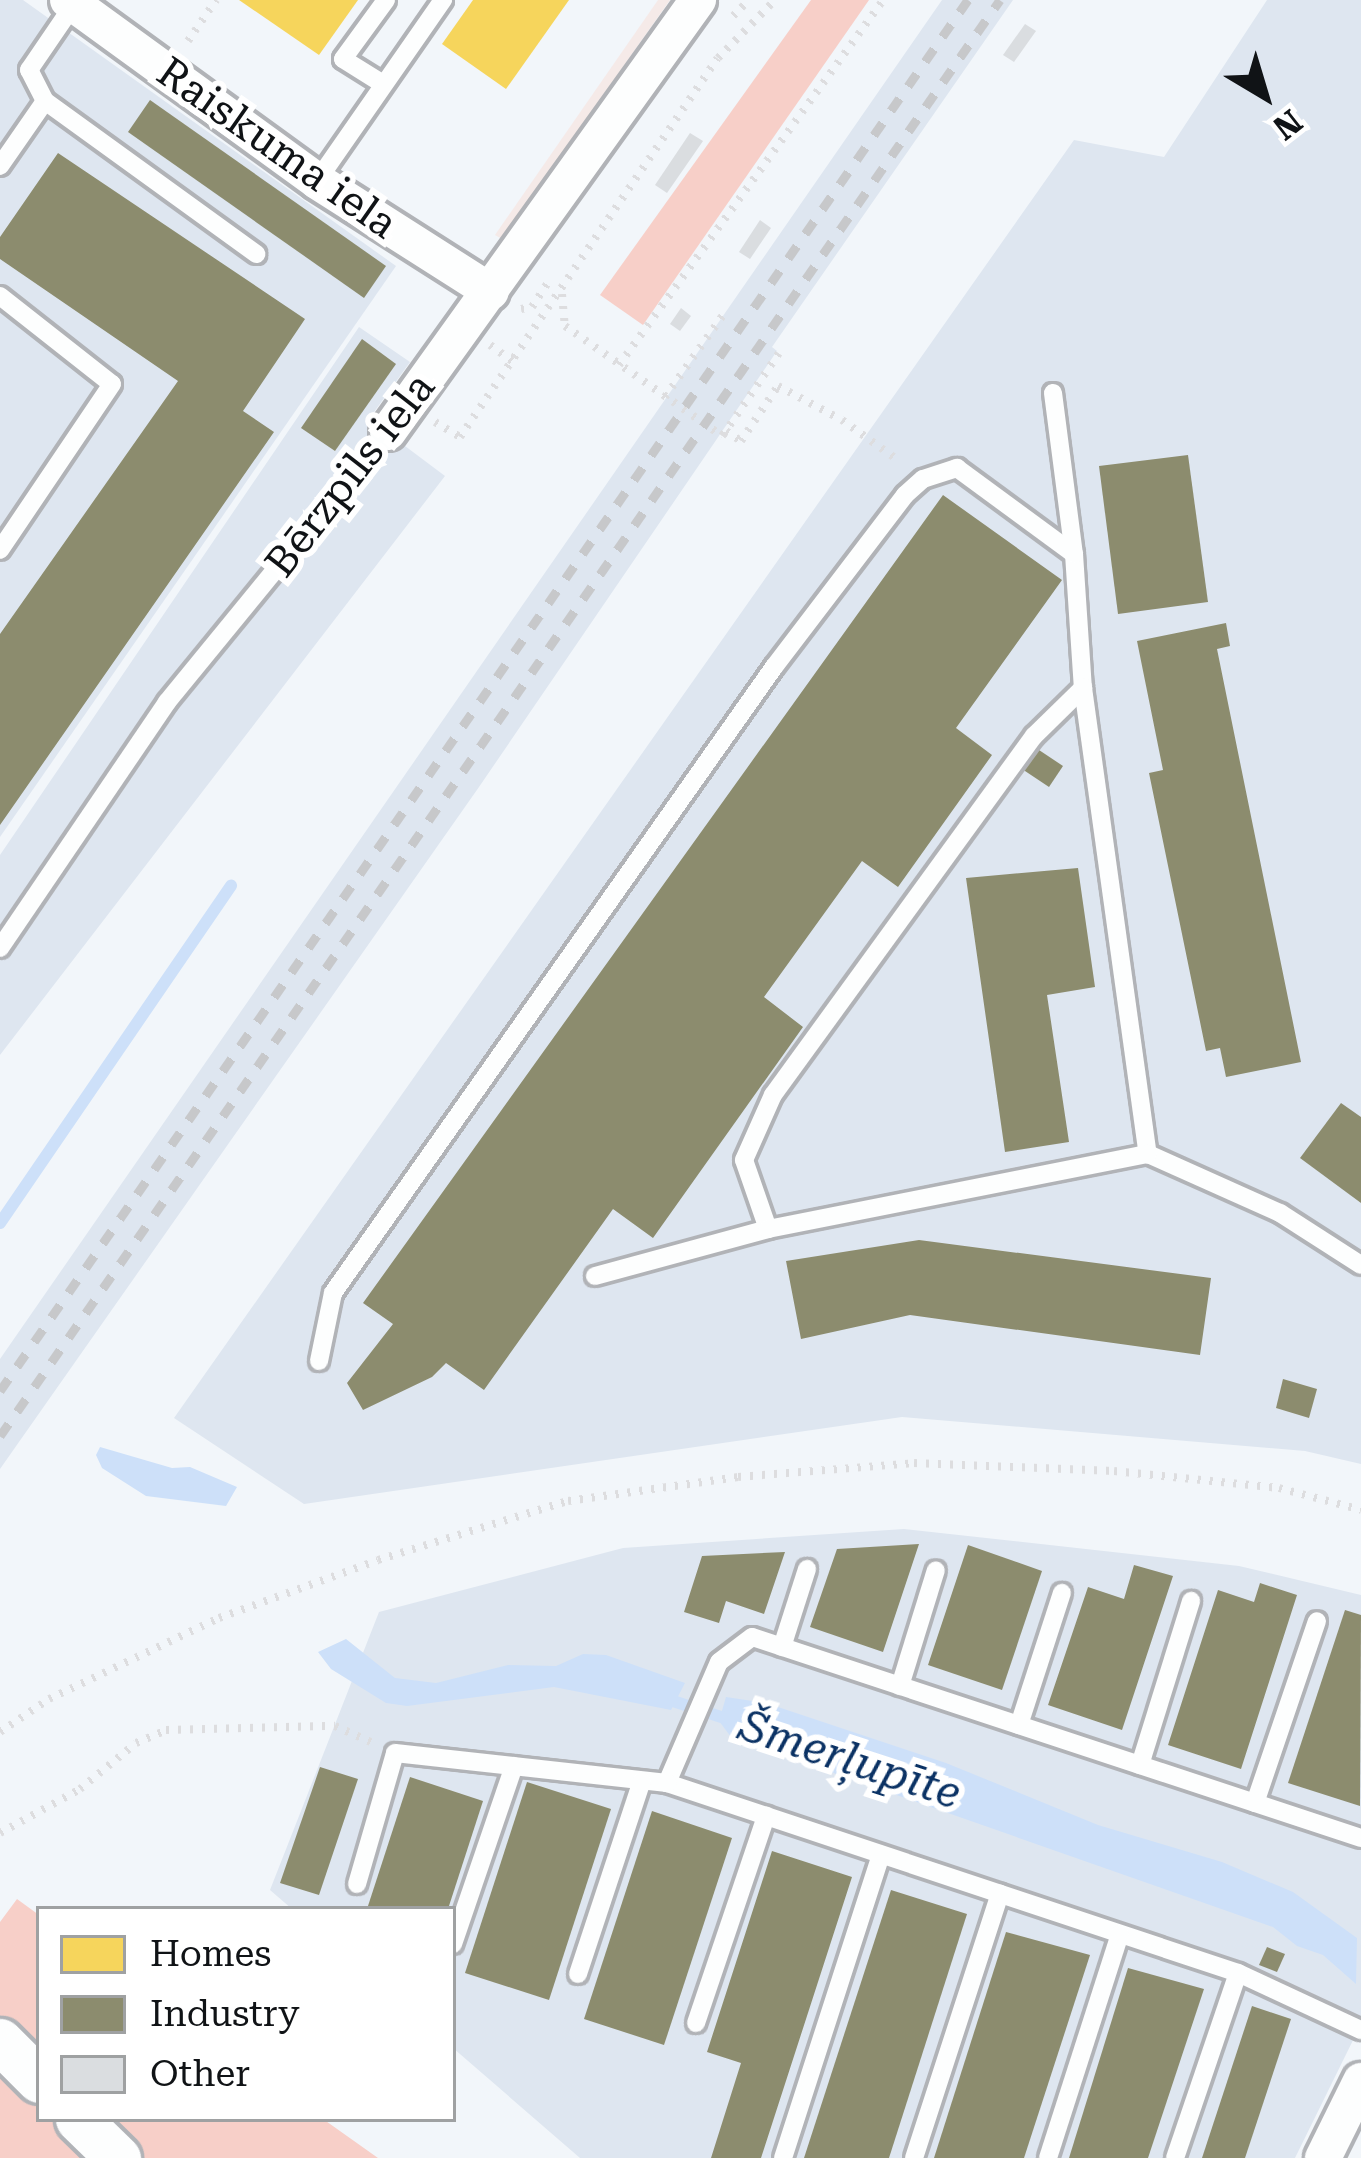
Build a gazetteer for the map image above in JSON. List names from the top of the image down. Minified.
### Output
{"streets":{"street":["Raiskuma iela","Bērzpils iela"]},"crossings":[["Raiskuma iela","Bērzpils iela"]],"water":["Šmerļupīte"],"legend":["Homes","Industry","Other"],"north":"bottom right"}
